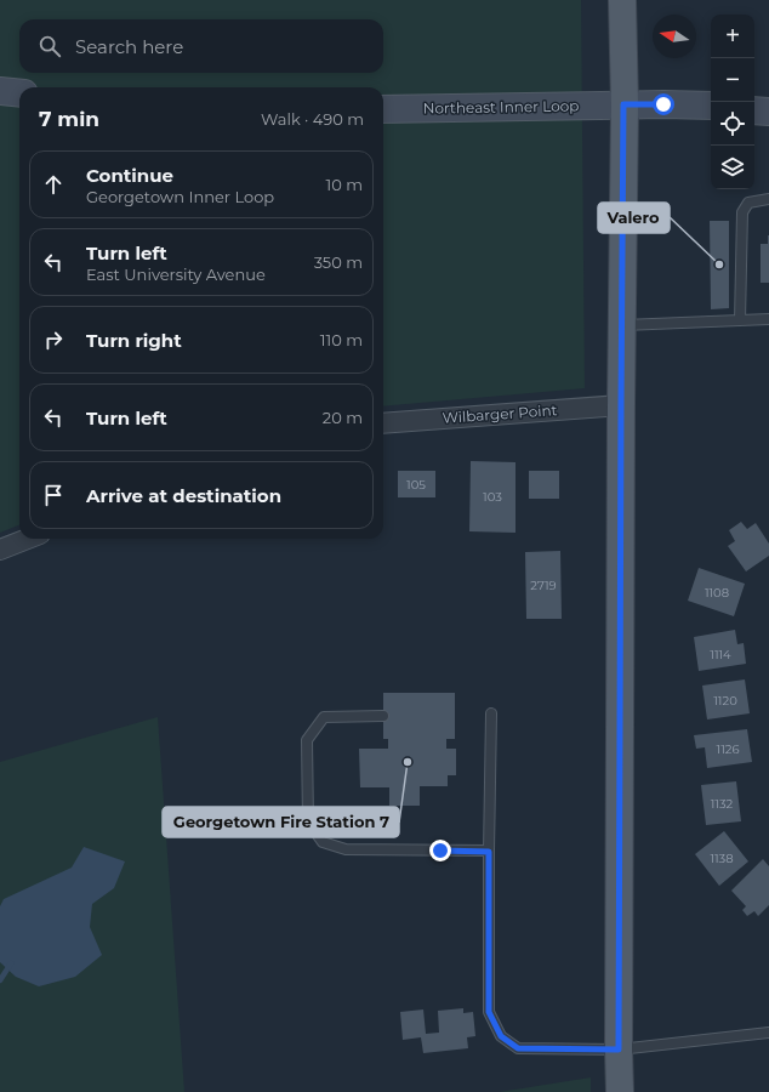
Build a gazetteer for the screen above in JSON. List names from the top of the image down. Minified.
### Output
{"streets":{"main road":["Northeast Inner Loop"],"street":["Wilbarger Point"]},"places":["Valero","Georgetown Fire Station 7"],"house_numbers":["105","103","2719","1108","1114","1120","1126","1132","1138"],"north":"left","page":{"map_buttons":["+","−"],"search":"Search here","heading":["7 min","Walk · 490 m"],"list":[["Continue","Georgetown Inner Loop","10 m"],["Turn left","East University Avenue","350 m"],["Turn right","110 m"],["Turn left","20 m"],"Arrive at destination"]}}
